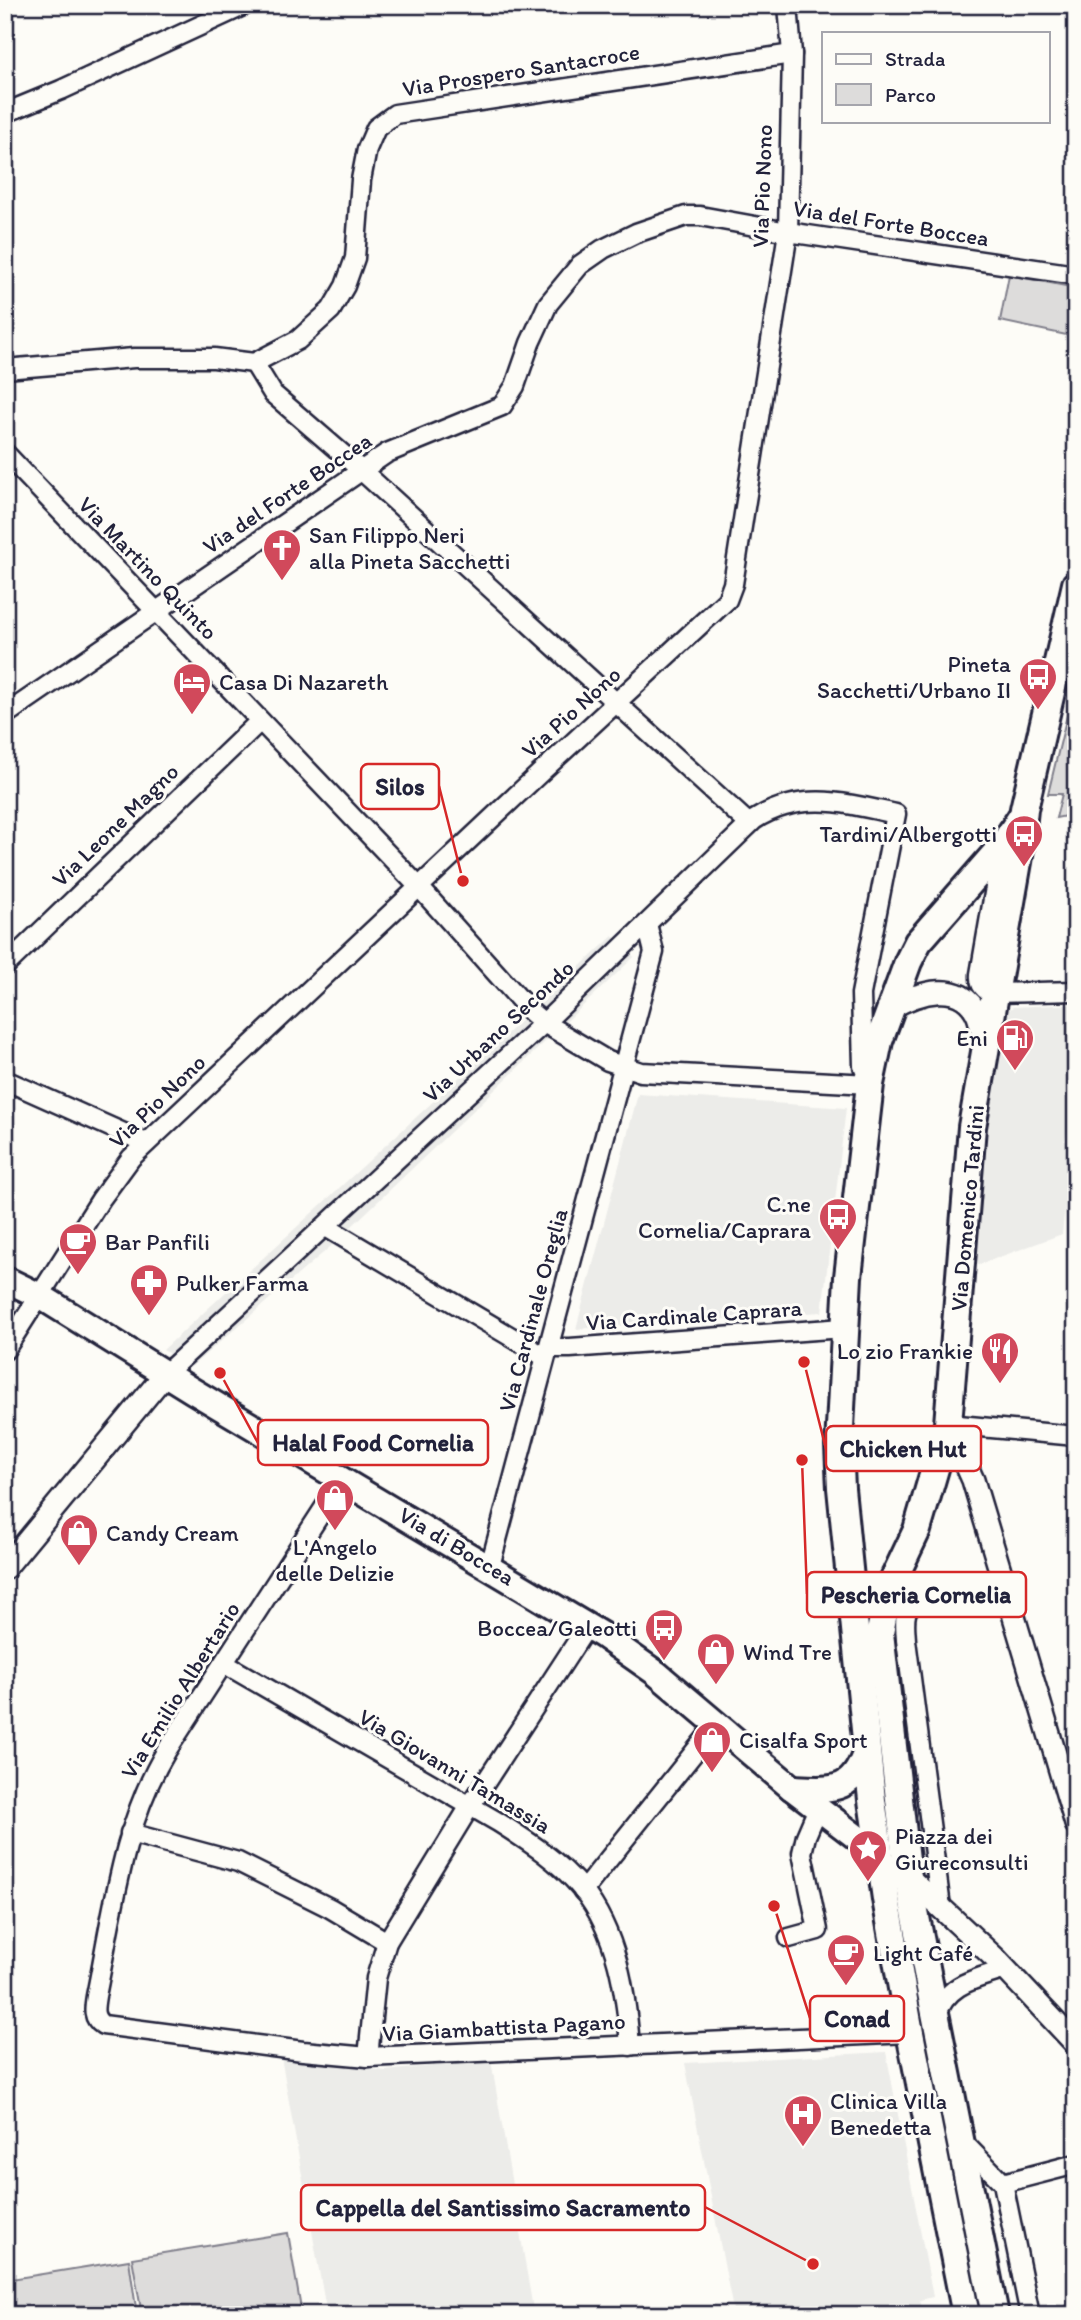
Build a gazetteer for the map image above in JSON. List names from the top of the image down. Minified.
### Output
{"streets":{"main road":["Via Domenico Tardini","Via di Boccea"],"street":["Via Prospero Santacroce","Via Pio Nono","Via del Forte Boccea","Via Martino Quinto","Via Leone Magno","Via Urbano Secondo","Via Cardinale Oreglia","Via Cardinale Caprara","Via Emilio Albertario","Via Giovanni Tamassia","Via Giambattista Pagano"]},"crossings":[["Via Prospero Santacroce","Via Pio Nono"],["Via Pio Nono","Via del Forte Boccea"],["Via Pio Nono","Via Martino Quinto"],["Via Pio Nono","Via di Boccea"],["Via del Forte Boccea","Via Martino Quinto"],["Via Martino Quinto","Via Leone Magno"],["Via Martino Quinto","Via Urbano Secondo"],["Via Martino Quinto","Via Cardinale Oreglia"],["Via Urbano Secondo","Via Cardinale Oreglia"],["Via Urbano Secondo","Via di Boccea"],["Via Cardinale Oreglia","Via Cardinale Caprara"],["Via Cardinale Oreglia","Via di Boccea"],["Via di Boccea","Via Emilio Albertario"],["Via Emilio Albertario","Via Giovanni Tamassia"],["Via Emilio Albertario","Via Giambattista Pagano"],["Via Giovanni Tamassia","Via Giambattista Pagano"]],"places":{"church":["San Filippo Neri alla Pineta Sacchetti"],"bus stop":["Pineta Sacchetti/Urbano II","Tardini/Albergotti","C.ne Cornelia/Caprara","Boccea/Galeotti"],"hotel":["Casa Di Nazareth"],"other":["Silos","Chicken Hut","Halal Food Cornelia","Pescheria Cornelia","Conad","Cappella del Santissimo Sacramento"],"fuel station":["Eni"],"cafe":["Bar Panfili","Light Café"],"pharmacy":["Pulker Farma"],"restaurant":["Lo zio Frankie"],"shop":["L'Angelo delle Delizie","Candy Cream","Wind Tre","Cisalfa Sport"],"place":["Piazza dei Giureconsulti"],"hospital":["Clinica Villa Benedetta"]},"legend":["Strada","Parco"]}
